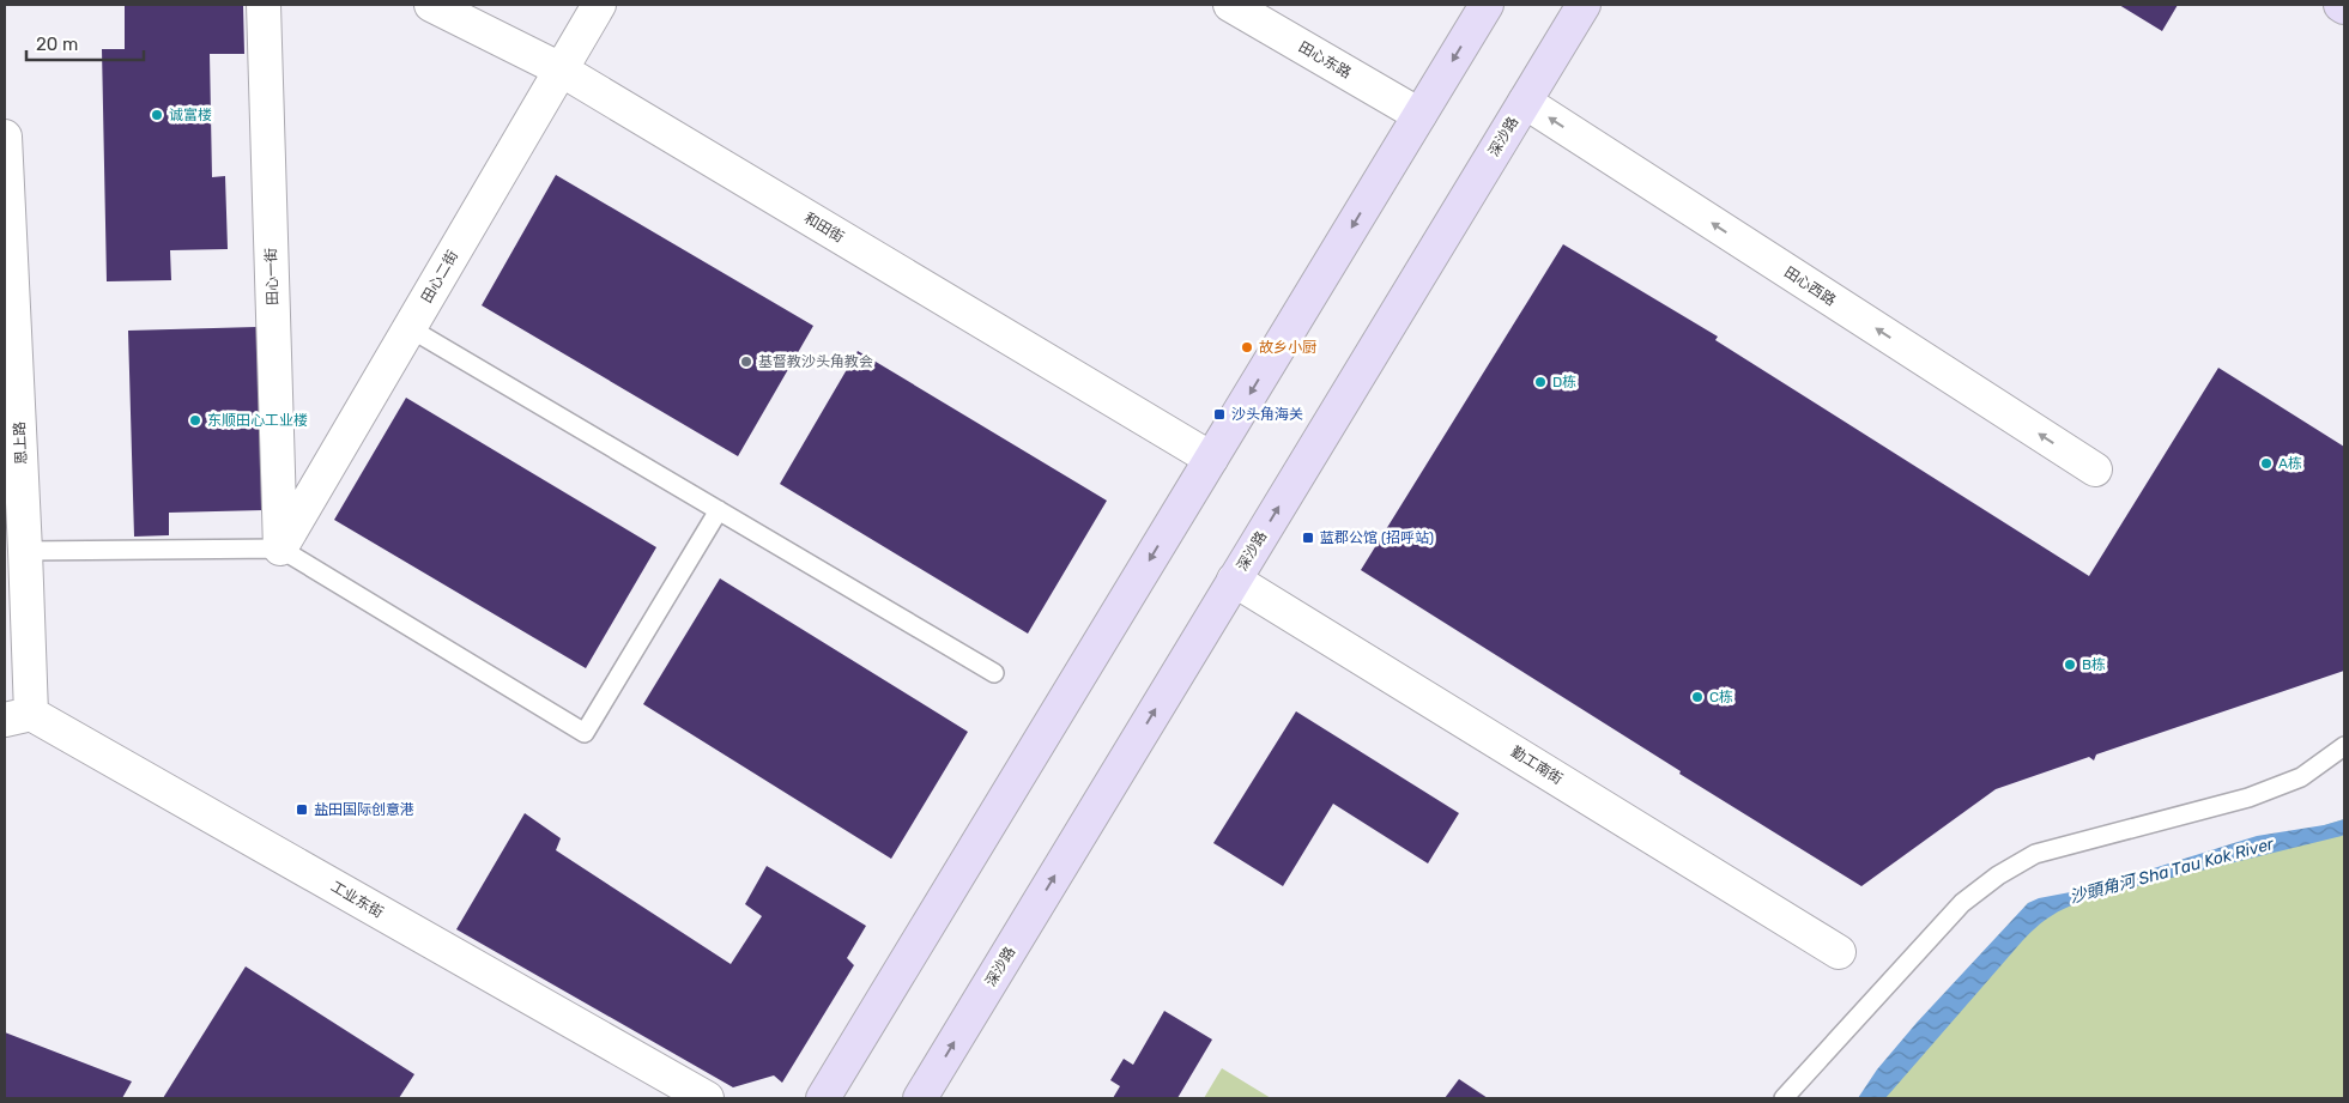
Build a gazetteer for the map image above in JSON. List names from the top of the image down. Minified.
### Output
{"streets":{"main road":["深沙路"],"street":["田心东路","和田街","田心一街","田心二街","田心西路","恩上路","勤工南街","工业东街"]},"crossings":[["深沙路","田心西路"],["深沙路","勤工南街"],["和田街","田心二街"],["田心一街","田心二街"],["恩上路","工业东街"]],"one_way":["田心西路"],"water":["沙頭角河 Sha Tau Kok River"],"places":{"other":["诚富楼","故乡小厨","基督教沙头角教会","D栋","东顺田心工业楼","A栋","B栋","C栋"],"transit":["沙头角海关","蓝郡公馆 (招呼站)","盐田国际创意港"]},"scale_bar":"20 m"}
